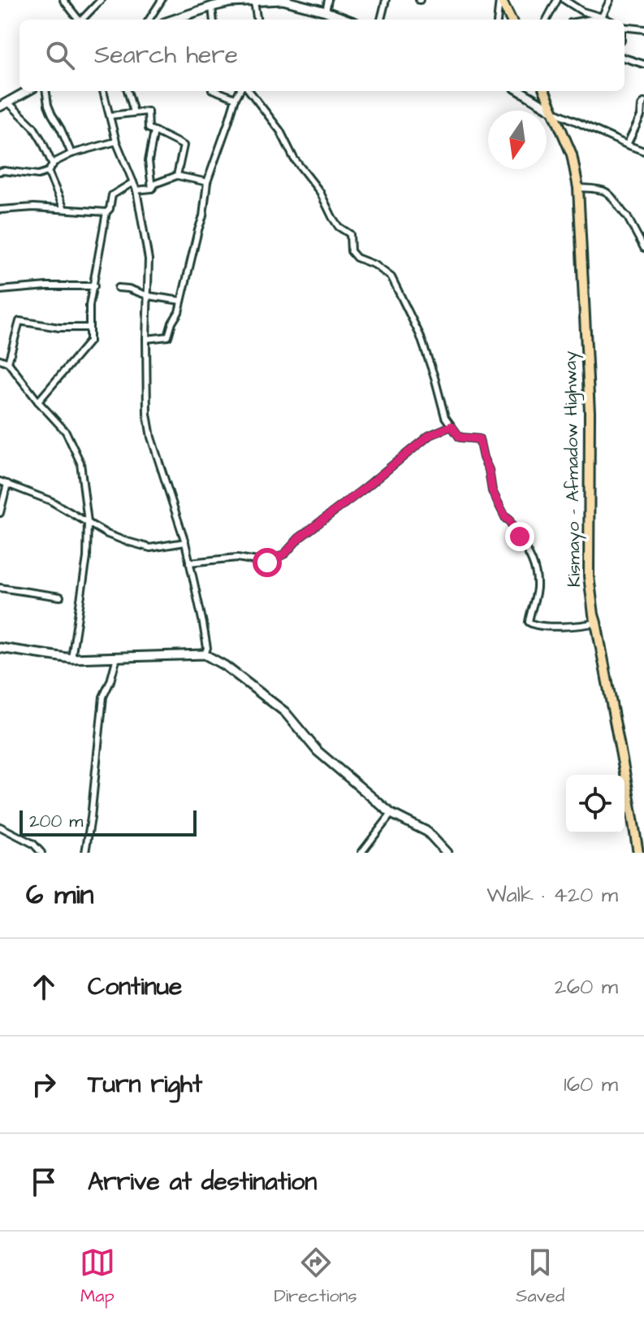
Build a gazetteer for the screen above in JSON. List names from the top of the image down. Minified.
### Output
{"streets":{"main road":["Kismayo - Afmadow Highway"]},"scale_bar":"200 m","north":"bottom","page":{"search":"Search here","scale":"200 m","heading":["6 min","Walk · 420 m"],"list":[["Continue","260 m"],["Turn right","160 m"],"Arrive at destination"],"nav":["Map","Directions","Saved"]}}
